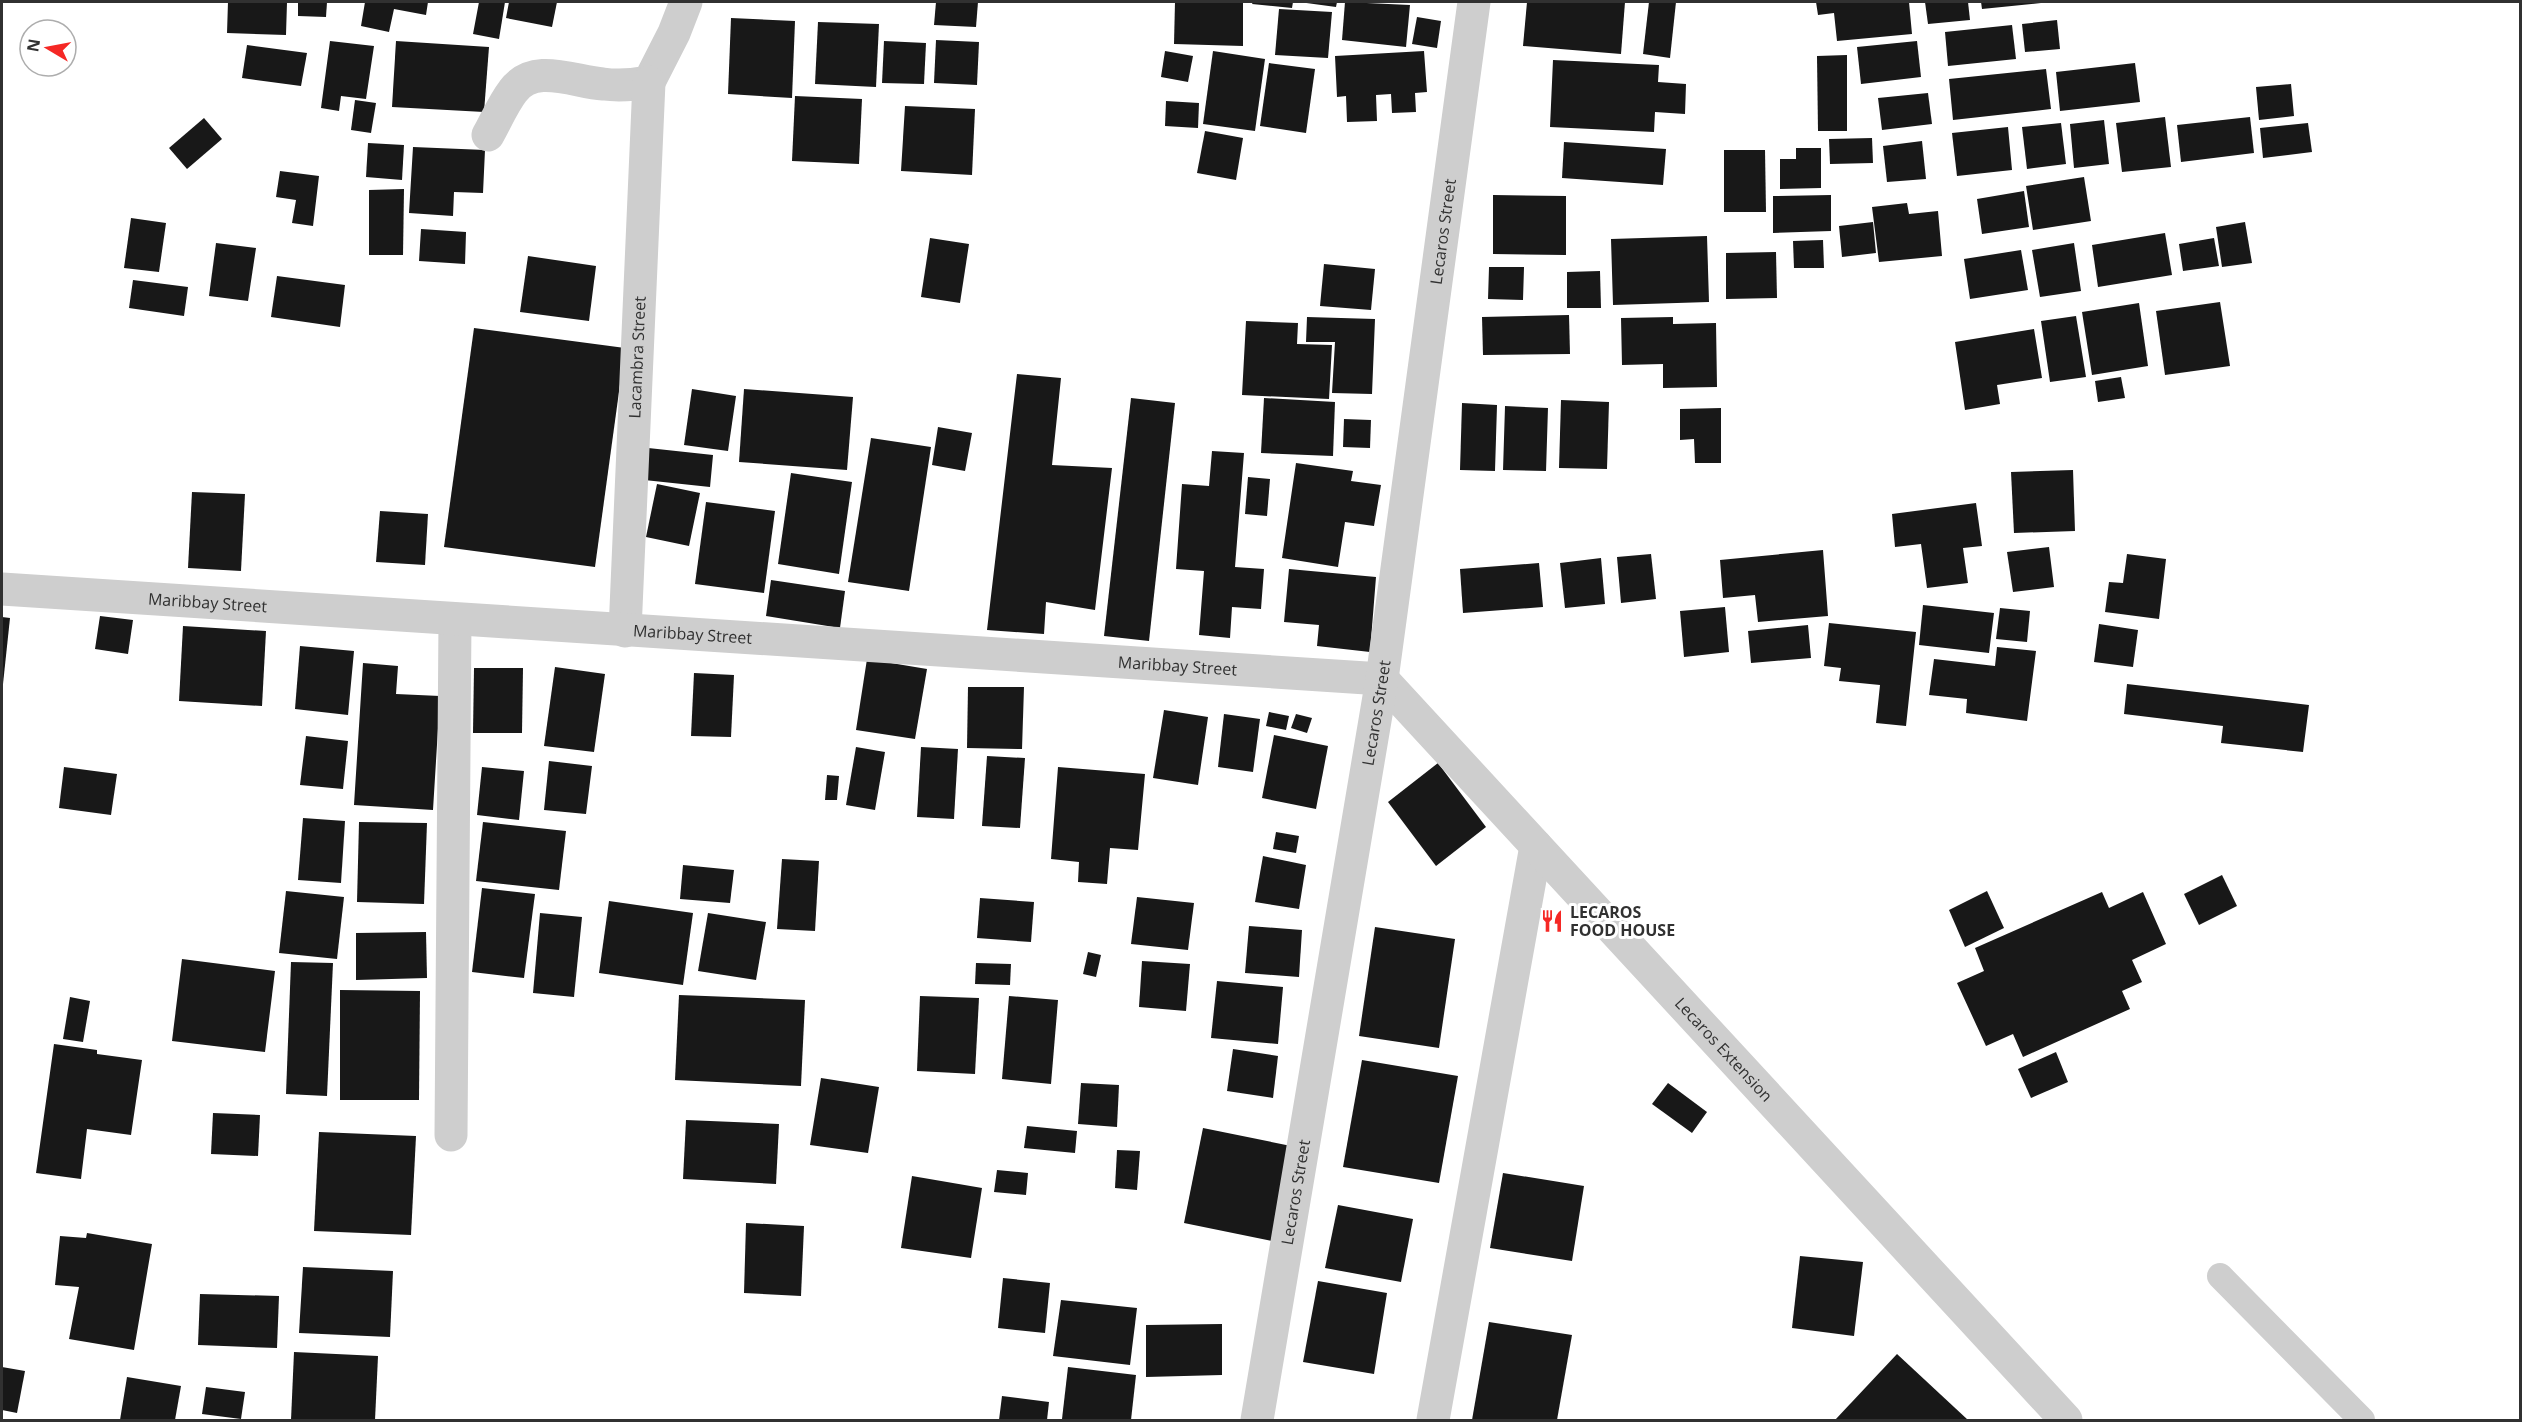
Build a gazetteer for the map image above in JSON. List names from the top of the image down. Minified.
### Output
{"streets":{"street":["Lecaros Street","Lacambra Street","Maribbay Street","Lecaros Extension"]},"crossings":[["Lecaros Street","Maribbay Street"],["Lecaros Street","Lecaros Extension"],["Lacambra Street","Maribbay Street"],["Maribbay Street","Lecaros Extension"]],"places":{"restaurant":["LECAROS FOOD HOUSE"]},"north":"left"}
